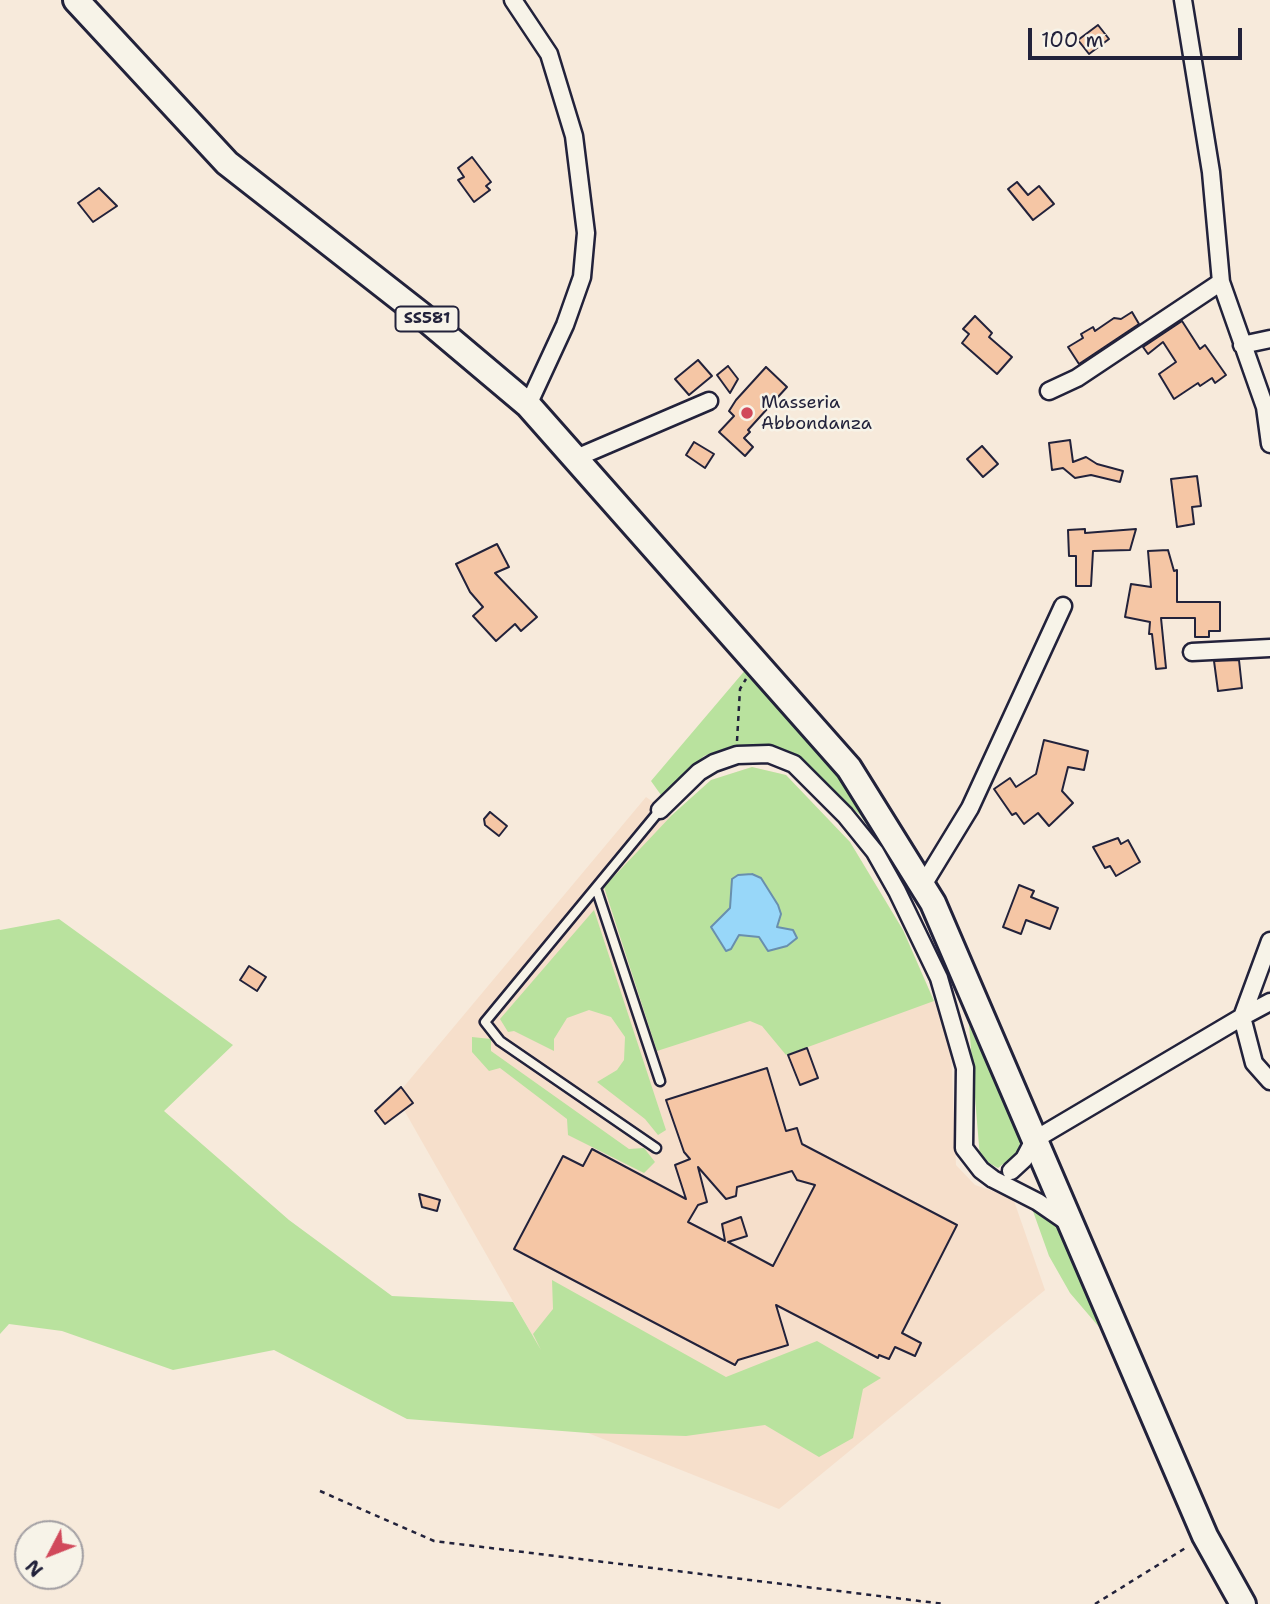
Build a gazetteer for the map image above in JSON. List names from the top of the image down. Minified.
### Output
{"streets":{"main road":["SS581"]},"places":["Masseria Abbondanza"],"scale_bar":"100 m","north":"bottom left"}
